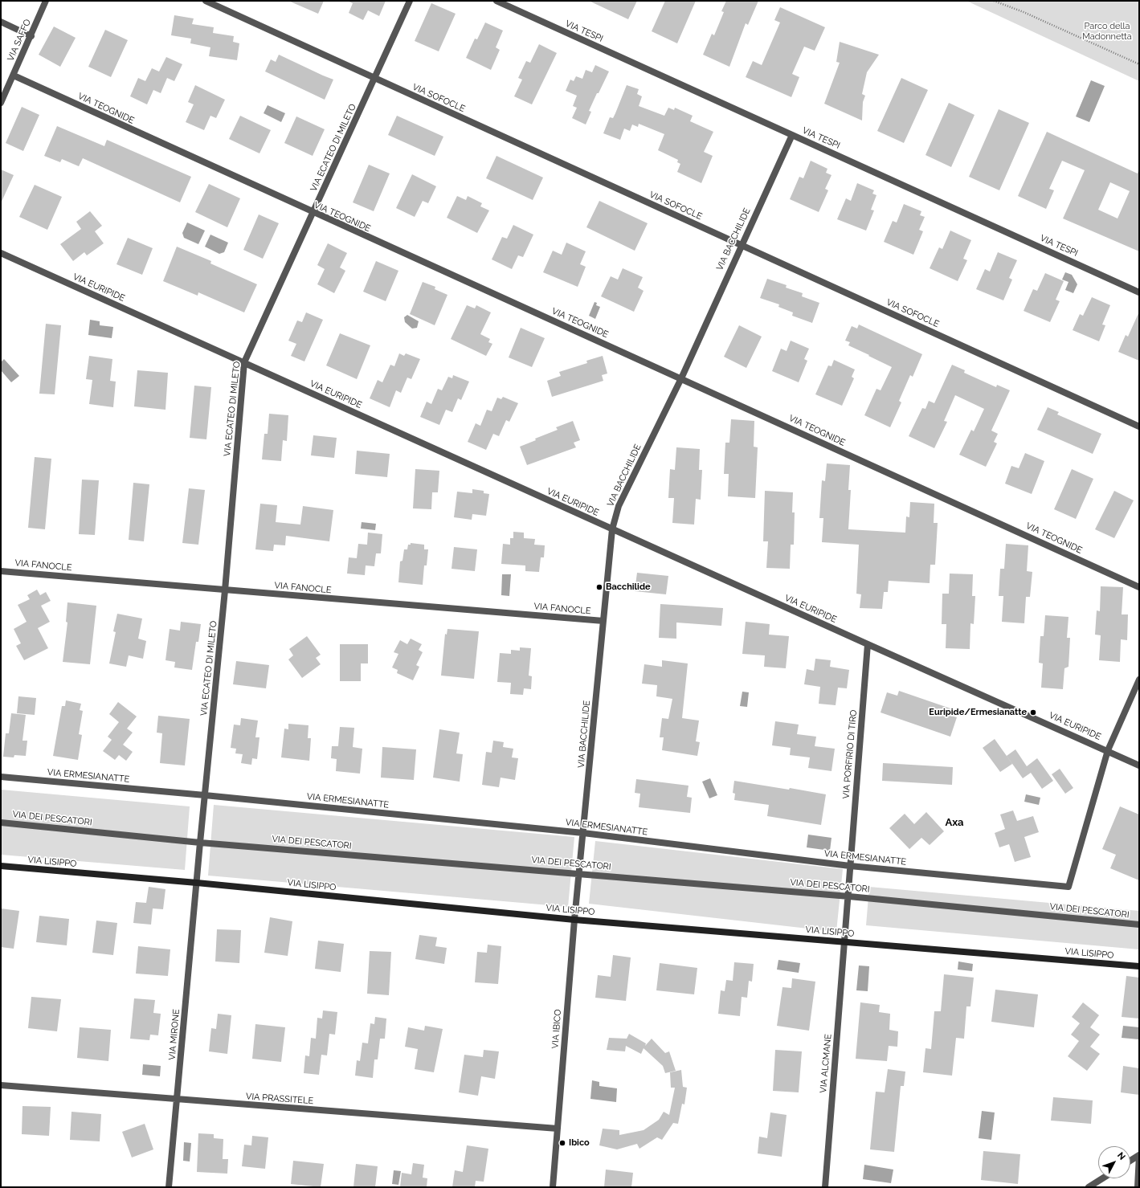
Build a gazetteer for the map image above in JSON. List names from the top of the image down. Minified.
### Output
{"streets":{"street":["VIA TESPI","VIA SAFFO","VIA SOFOCLE","VIA TEOGNIDE","VIA ECATEO DI MILETO","VIA BACCHILIDE","VIA EURIPIDE","VIA FANOCLE","VIA PORFIRIO DI TIRO","VIA ERMESIANATTE","VIA DEI PESCATORI","VIA LISIPPO","VIA IBICO","VIA MIRONE","VIA ALCMANE","VIA PRASSITELE"]},"crossings":[["VIA TESPI","VIA BACCHILIDE"],["VIA SAFFO","VIA TEOGNIDE"],["VIA SOFOCLE","VIA ECATEO DI MILETO"],["VIA SOFOCLE","VIA BACCHILIDE"],["VIA TEOGNIDE","VIA ECATEO DI MILETO"],["VIA TEOGNIDE","VIA BACCHILIDE"],["VIA ECATEO DI MILETO","VIA EURIPIDE"],["VIA ECATEO DI MILETO","VIA FANOCLE"],["VIA ECATEO DI MILETO","VIA ERMESIANATTE"],["VIA ECATEO DI MILETO","VIA DEI PESCATORI"],["VIA ECATEO DI MILETO","VIA MIRONE"],["VIA BACCHILIDE","VIA EURIPIDE"],["VIA BACCHILIDE","VIA FANOCLE"],["VIA BACCHILIDE","VIA ERMESIANATTE"],["VIA BACCHILIDE","VIA DEI PESCATORI"],["VIA BACCHILIDE","VIA IBICO"],["VIA EURIPIDE","VIA PORFIRIO DI TIRO"],["VIA EURIPIDE","VIA ERMESIANATTE"],["VIA PORFIRIO DI TIRO","VIA ERMESIANATTE"],["VIA PORFIRIO DI TIRO","VIA DEI PESCATORI"],["VIA PORFIRIO DI TIRO","VIA ALCMANE"],["VIA DEI PESCATORI","VIA IBICO"],["VIA DEI PESCATORI","VIA MIRONE"],["VIA DEI PESCATORI","VIA ALCMANE"],["VIA LISIPPO","VIA IBICO"],["VIA LISIPPO","VIA MIRONE"],["VIA LISIPPO","VIA ALCMANE"],["VIA IBICO","VIA PRASSITELE"],["VIA MIRONE","VIA PRASSITELE"]],"districts":["Axa"],"parks":["Parco della Madonnetta"],"places":["Bacchilide","Euripide/Ermesianatte","Ibico"],"north":"top right"}
